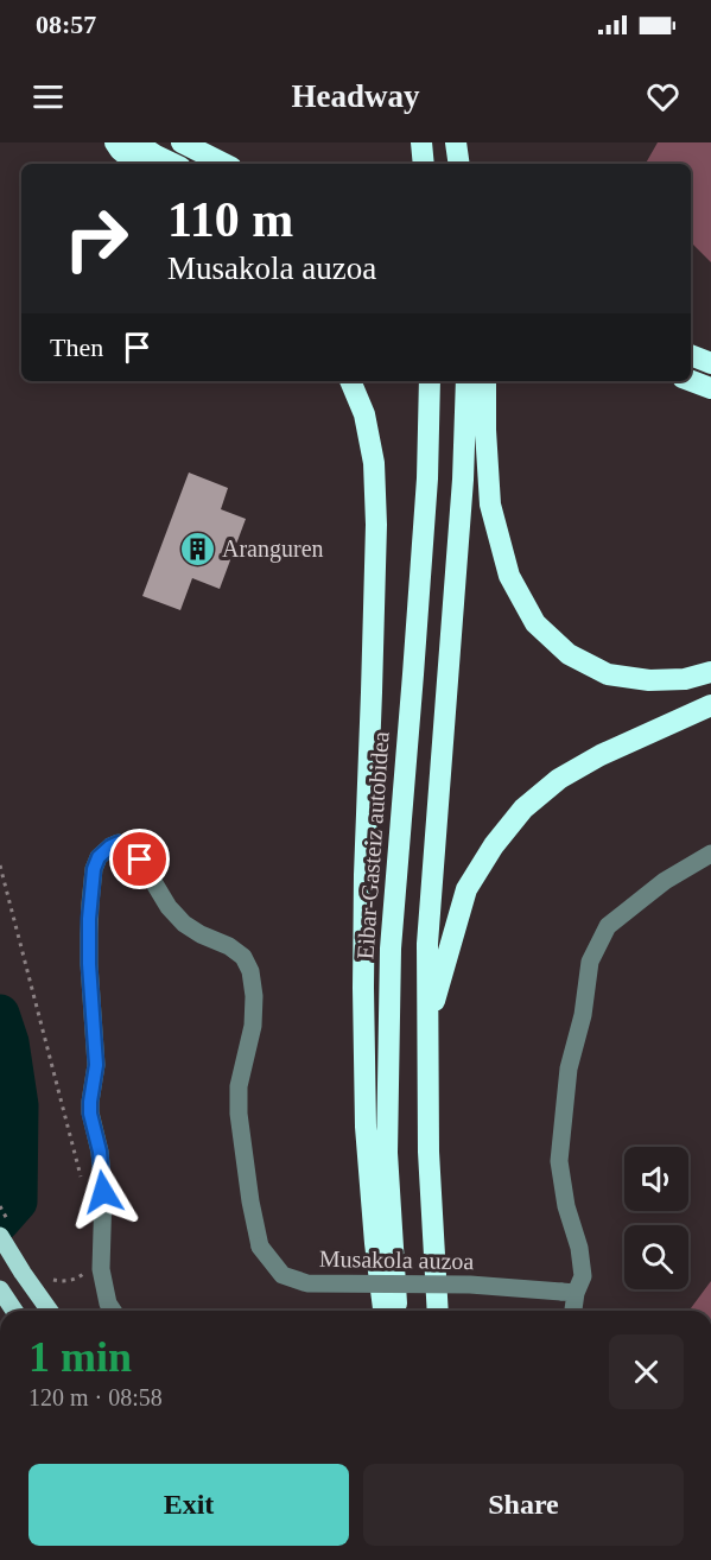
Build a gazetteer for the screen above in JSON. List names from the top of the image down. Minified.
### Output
{"streets":{"highway":["Eibar-Gasteiz autobidea"],"street":["Musakola auzoa"]},"places":{"building":["Aranguren"]},"page":{"status":"08:57","header":"Headway","turn":["110 m","Musakola auzoa"],"then":"Then","heading":["1 min","120 m · 08:58"],"buttons":["Exit","Share"]}}
